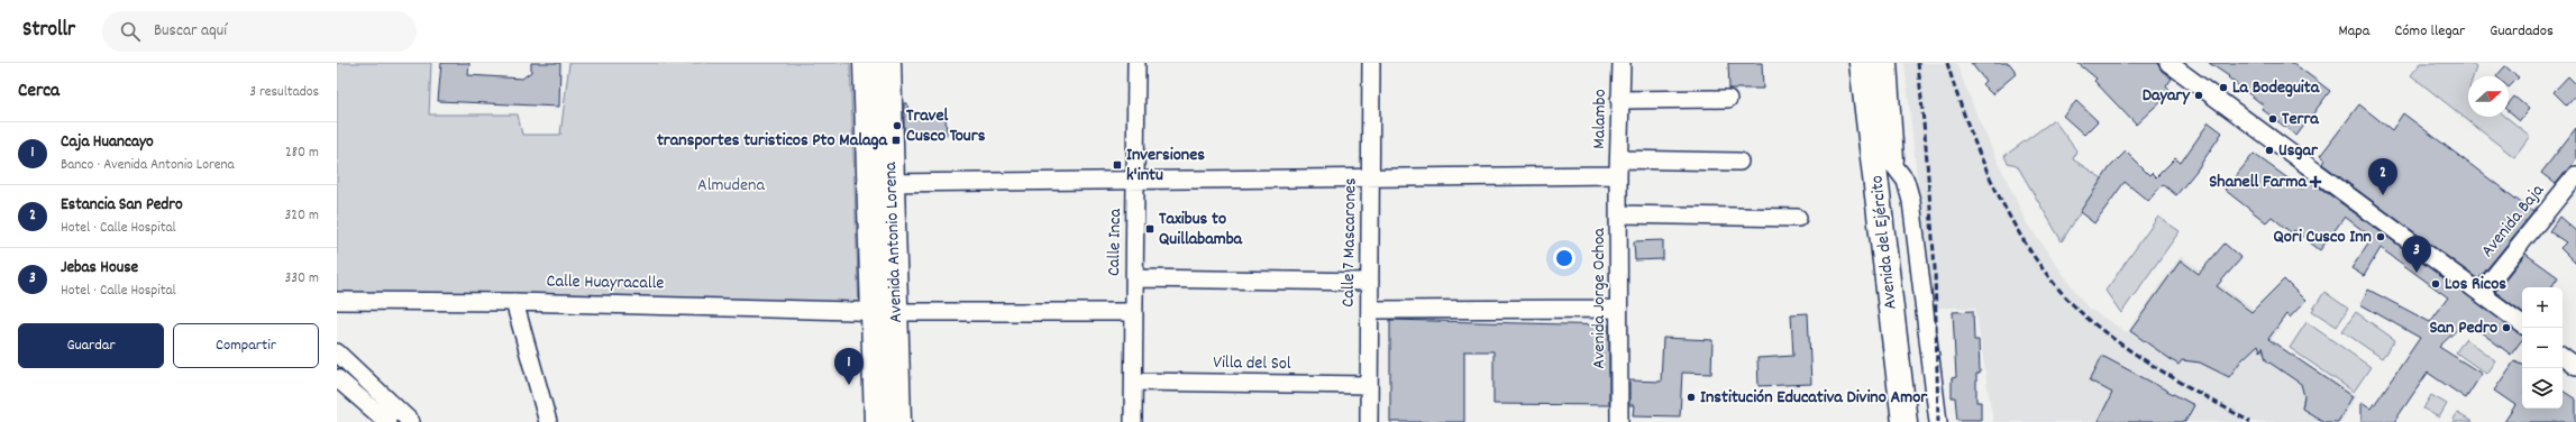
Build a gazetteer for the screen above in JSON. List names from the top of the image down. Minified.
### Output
{"streets":{"main road":["Avenida Antonio Lorena","Avenida del Ejército"],"street":["Malambo","Avenida Baja","Calle Inca","Calle 7 Mascarones","Calle Huayracalle","Avenida Jorge Ochoa","Villa del Sol"]},"crossings":[["Malambo","Avenida Jorge Ochoa"],["Avenida Antonio Lorena","Calle Huayracalle"],["Calle Inca","Calle Huayracalle"],["Calle Inca","Villa del Sol"],["Calle 7 Mascarones","Villa del Sol"]],"parks":["Almudena"],"places":{"other":["La Bodeguita","Dayary","Terra","Travel Cusco Tours","Usgar","Qori Cusco Inn","Los Ricos","San Pedro","Institución Educativa Divino Amor"],"transit":["transportes turisticos Pto Malaga","Inversiones k'intu","Taxibus to Quillabamba"],"health":["Shanell Farma"]},"north":"right","page":{"header":"Strollr","search":"Buscar aquí","nav":["Mapa","Cómo llegar","Guardados"],"heading":["Cerca","3 resultados"],"list":[{"mark":"1","name":"Caja Huancayo","note":"Banco · Avenida Antonio Lorena","value":"280 m"},{"mark":"2","name":"Estancia San Pedro","note":"Hotel · Calle Hospital","value":"320 m"},{"mark":"3","name":"Jebas House","note":"Hotel · Calle Hospital","value":"330 m"}],"pins":["2","3","1"],"map_buttons":["+","−"],"buttons":["Guardar","Compartir"]}}
